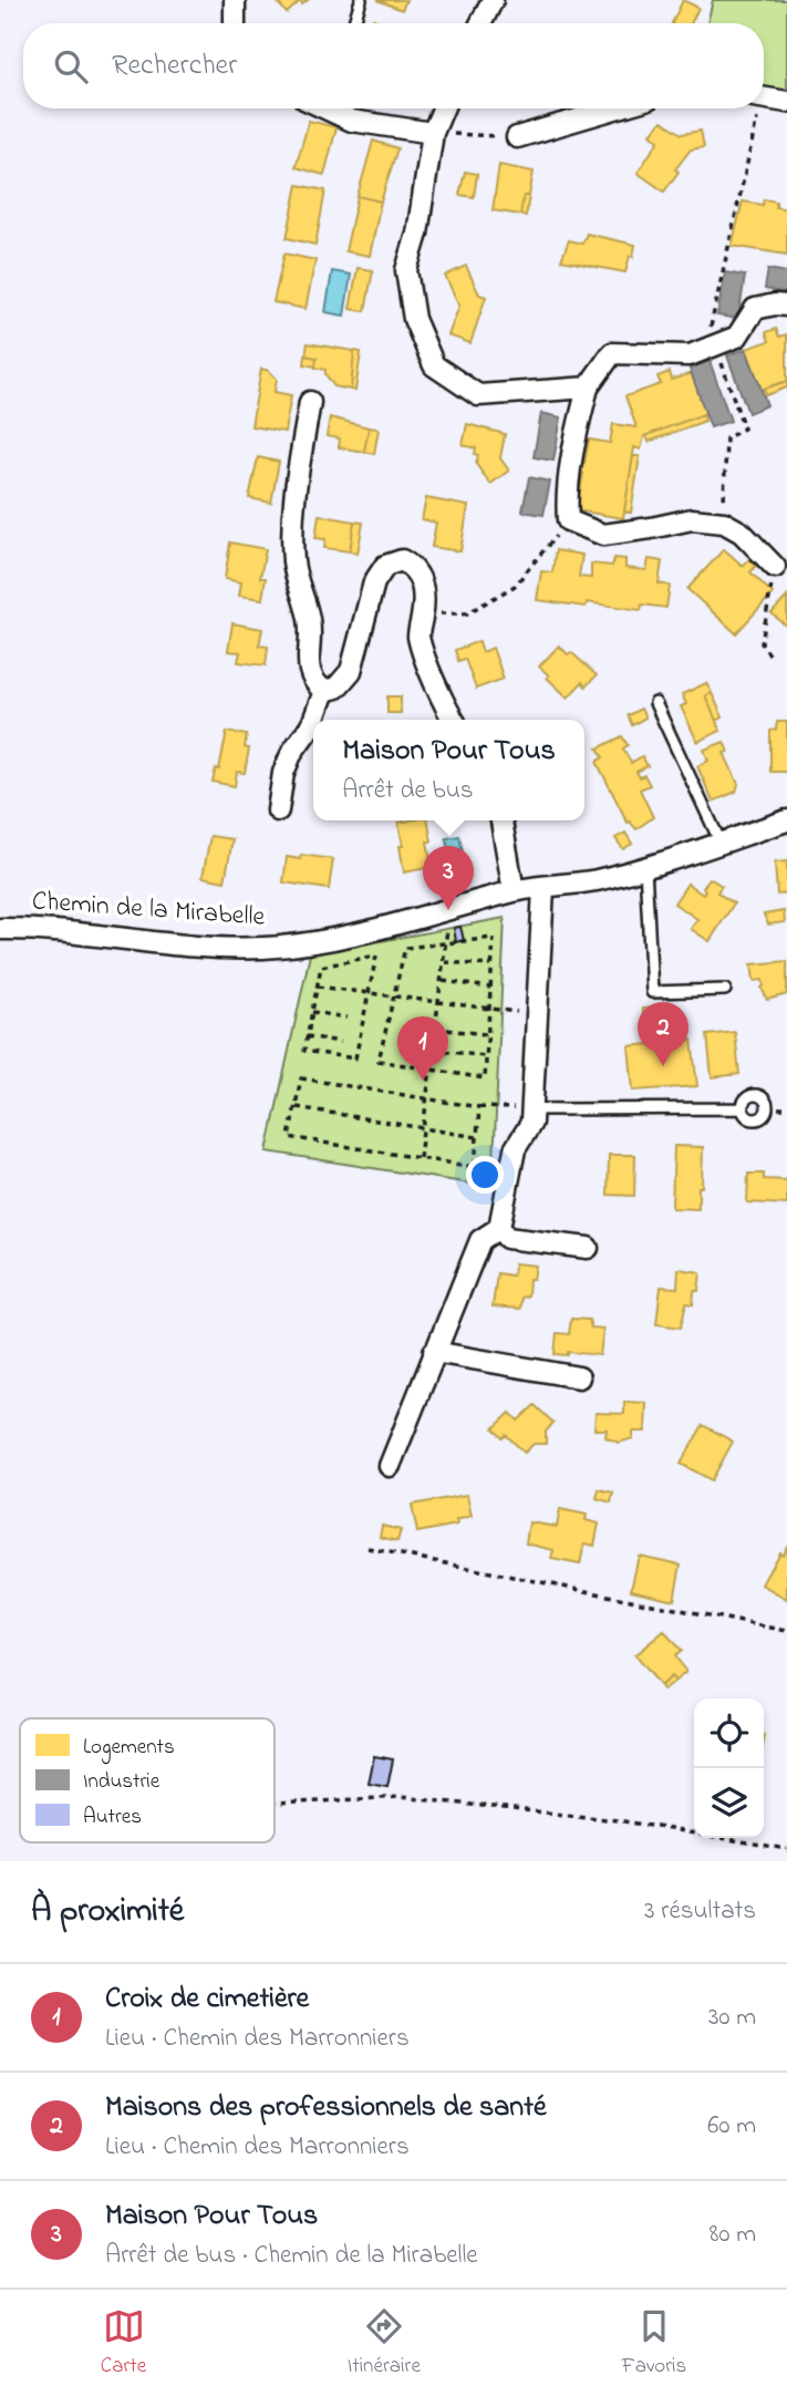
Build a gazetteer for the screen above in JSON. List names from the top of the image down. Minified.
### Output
{"streets":{"street":["Chemin de la Mirabelle"]},"legend":["Logements","Industrie","Autres"],"page":{"search":"Rechercher","popup":["Maison Pour Tous","Arrêt de bus"],"pins":["3","2","1"],"heading":["À proximité","3 résultats"],"list":[{"mark":"1","name":"Croix de cimetière","note":"Lieu · Chemin des Marronniers","value":"30 m"},{"mark":"2","name":"Maisons des professionnels de santé","note":"Lieu · Chemin des Marronniers","value":"60 m"},{"mark":"3","name":"Maison Pour Tous","note":"Arrêt de bus · Chemin de la Mirabelle","value":"80 m"}],"nav":["Carte","Itinéraire","Favoris"]}}
